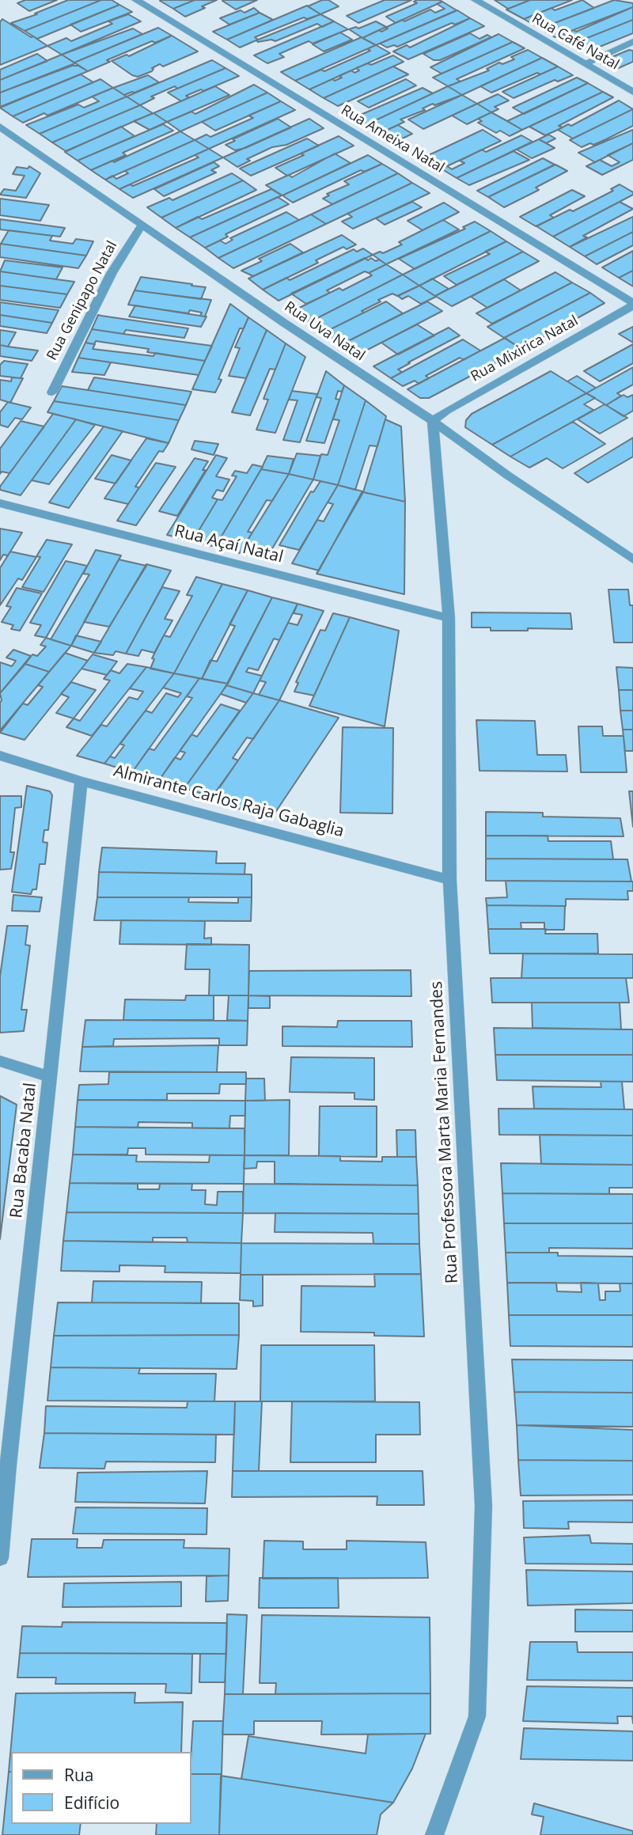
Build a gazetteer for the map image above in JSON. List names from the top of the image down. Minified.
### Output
{"streets":{"street":["Rua Café Natal","Rua Ameixa Natal","Rua Genipapo Natal","Rua Uva Natal","Rua Mixirica Natal","Rua Açaí Natal","Almirante Carlos Raja Gabaglia","Rua Professora Marta Maria Fernandes","Rua Bacaba Natal"]},"crossings":[["Rua Ameixa Natal","Rua Mixirica Natal"],["Rua Genipapo Natal","Rua Uva Natal"],["Rua Uva Natal","Rua Mixirica Natal"],["Rua Uva Natal","Rua Professora Marta Maria Fernandes"],["Rua Mixirica Natal","Rua Professora Marta Maria Fernandes"],["Rua Açaí Natal","Rua Professora Marta Maria Fernandes"],["Almirante Carlos Raja Gabaglia","Rua Professora Marta Maria Fernandes"],["Almirante Carlos Raja Gabaglia","Rua Bacaba Natal"]],"legend":["Rua","Edifício"]}
